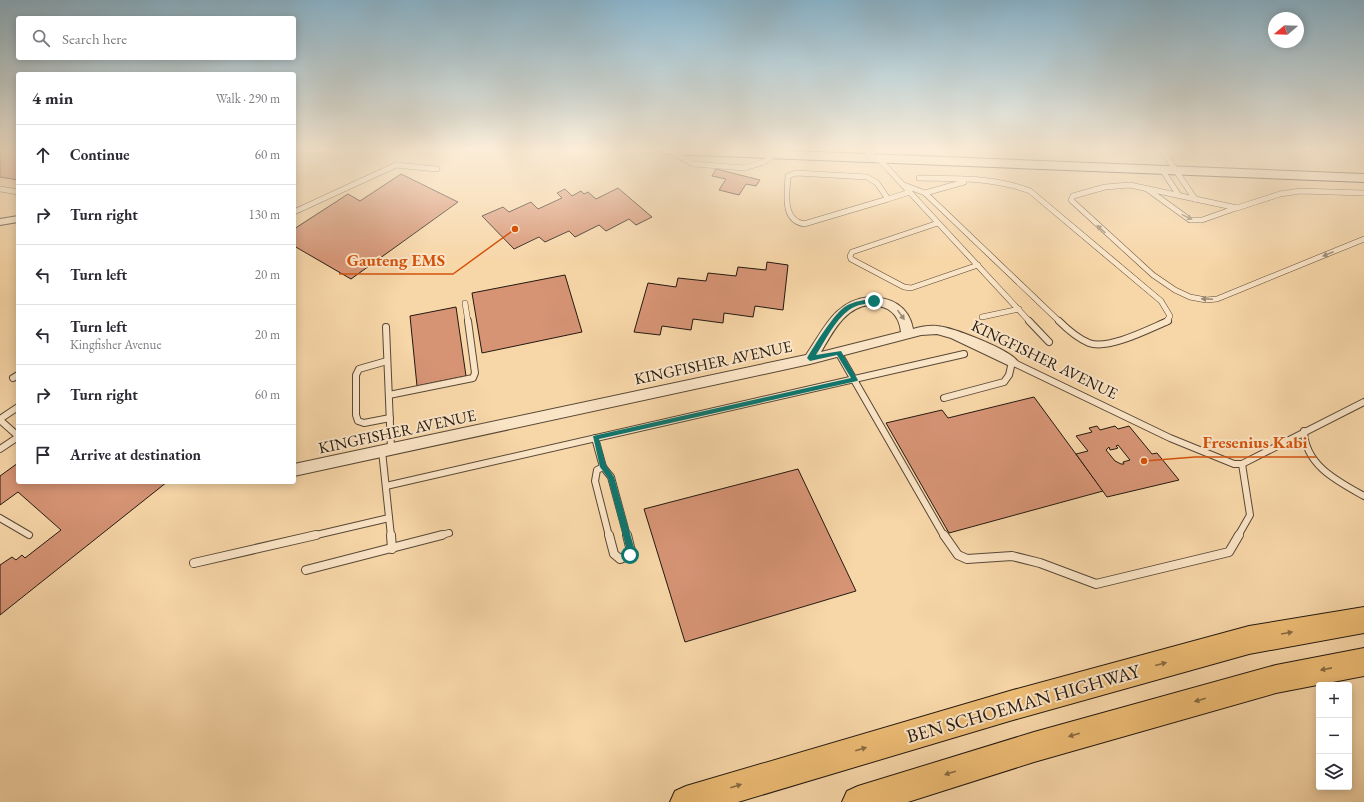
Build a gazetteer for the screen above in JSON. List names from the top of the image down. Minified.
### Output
{"streets":{"highway":["BEN SCHOEMAN HIGHWAY"],"street":["KINGFISHER AVENUE"]},"places":["Gauteng EMS","Fresenius Kabi"],"north":"left","page":{"search":"Search here","heading":["4 min","Walk · 290 m"],"list":[["Continue","60 m"],["Turn right","130 m"],["Turn left","20 m"],["Turn left","Kingfisher Avenue","20 m"],["Turn right","60 m"],"Arrive at destination"],"map_buttons":["+","−"]}}
